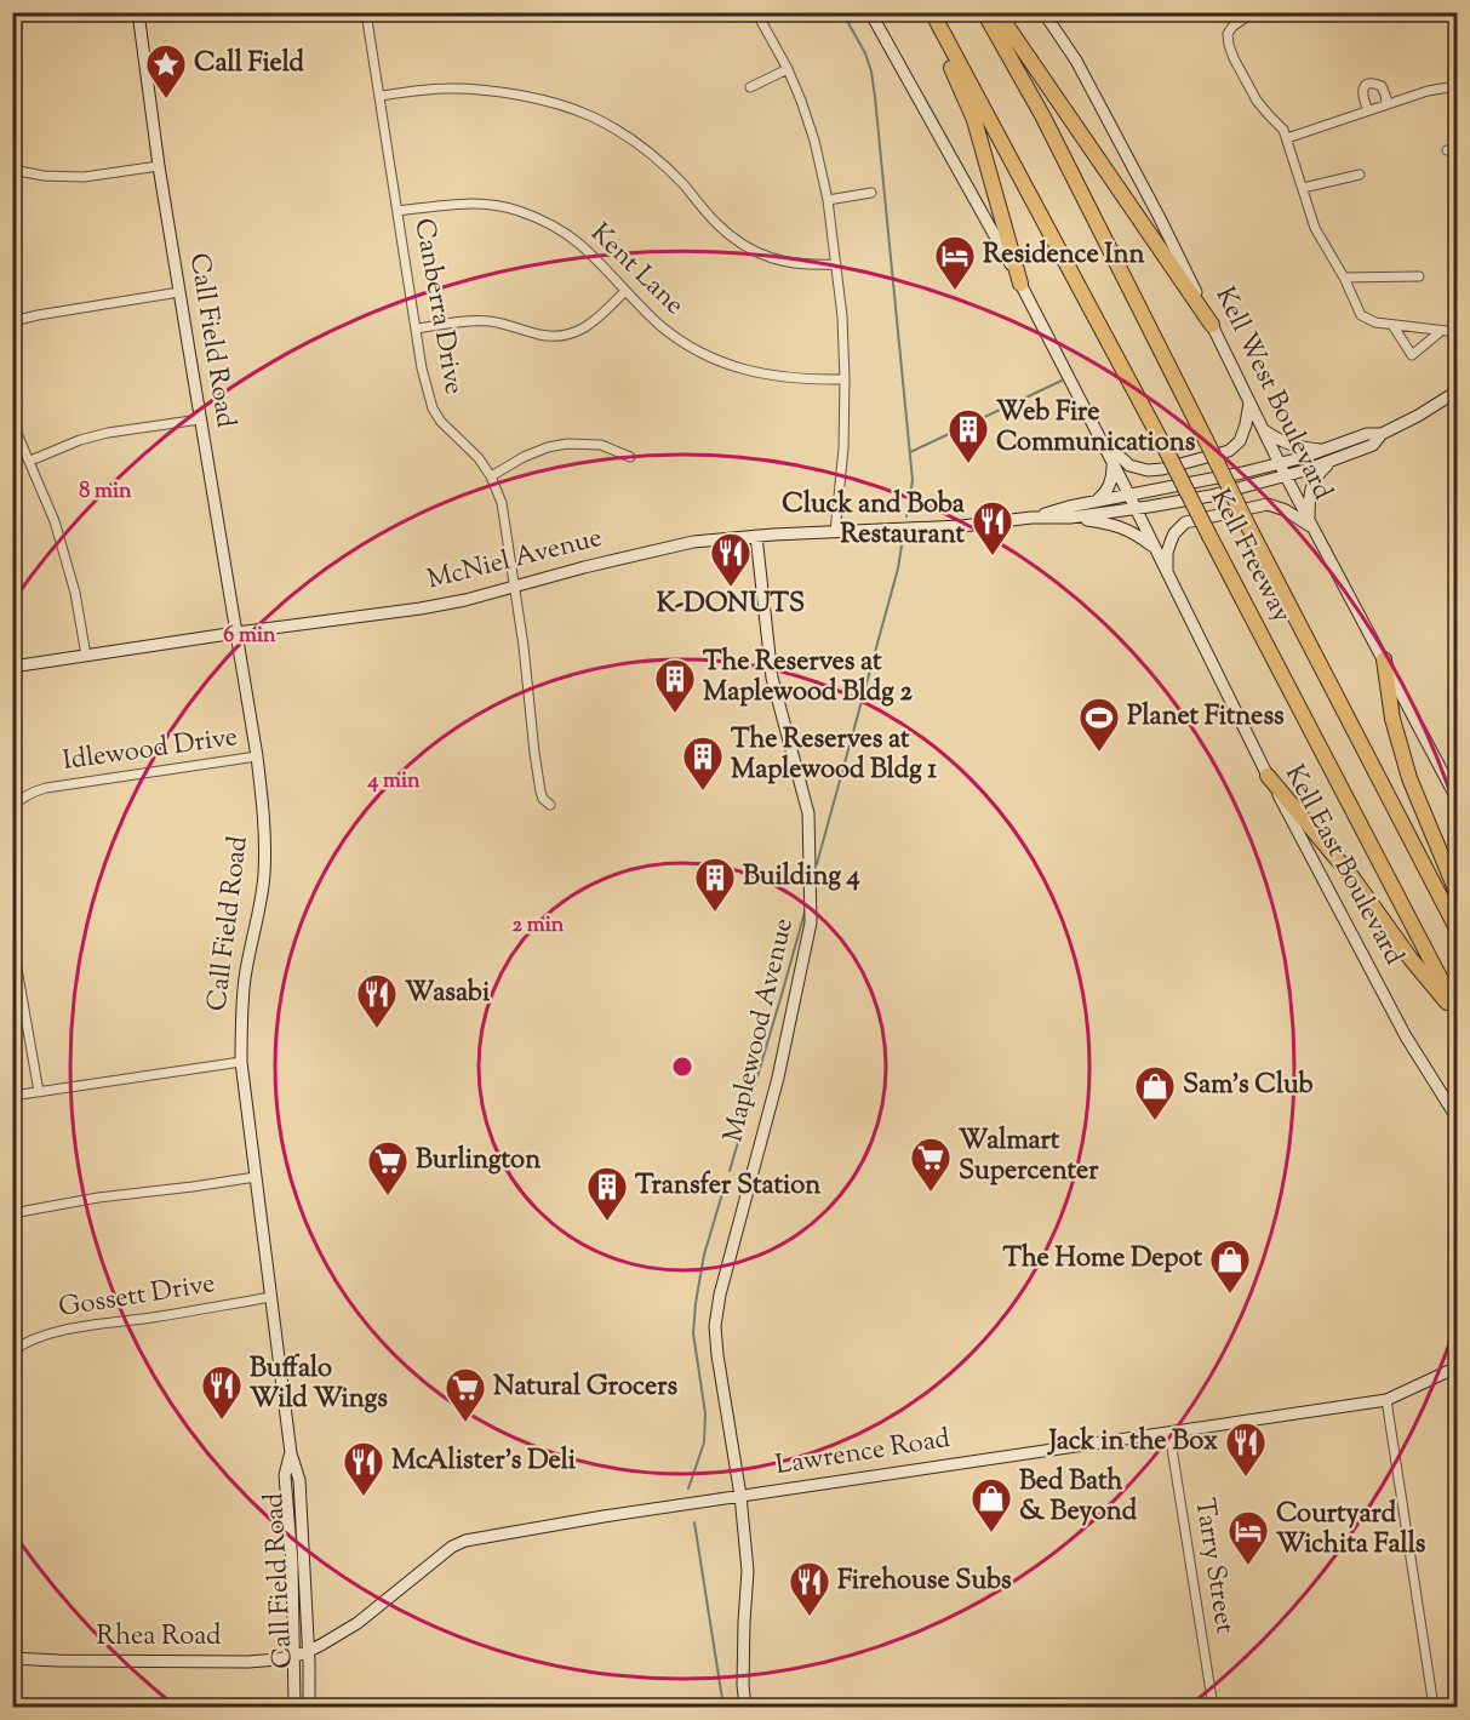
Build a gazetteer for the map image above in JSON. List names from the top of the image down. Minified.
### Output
{"streets":{"highway":["Kell Freeway"],"main road":["Call Field Road","Kell West Boulevard","McNiel Avenue","Kell East Boulevard","Maplewood Avenue","Lawrence Road","Rhea Road"],"street":["Kent Lane","Canberra Drive","Idlewood Drive","Gossett Drive","Tarry Street"]},"crossings":[["Kent Lane","Canberra Drive"],["Canberra Drive","McNiel Avenue"],["Call Field Road","McNiel Avenue"],["Call Field Road","Idlewood Drive"],["Call Field Road","Gossett Drive"],["Call Field Road","Lawrence Road"],["Call Field Road","Rhea Road"],["Kell West Boulevard","McNiel Avenue"],["McNiel Avenue","Kell East Boulevard"],["McNiel Avenue","Maplewood Avenue"],["Maplewood Avenue","Lawrence Road"],["Lawrence Road","Tarry Street"],["Lawrence Road","Rhea Road"]],"places":{"place":["Call Field"],"hotel":["Residence Inn","Courtyard Wichita Falls"],"building":["Web Fire Communications","The Reserves at Maplewood Bldg 2","The Reserves at Maplewood Bldg 1","Building 4","Transfer Station"],"restaurant":["Cluck and Boba Restaurant","K-DONUTS","Wasabi","Buffalo Wild Wings","Jack in the Box","McAlister's Deli","Firehouse Subs"],"sports":["Planet Fitness"],"shop":["Sam's Club","The Home Depot","Bed Bath & Beyond"],"supermarket":["Walmart Supercenter","Burlington","Natural Grocers"]},"rings":["8 min","6 min","4 min","2 min"]}
